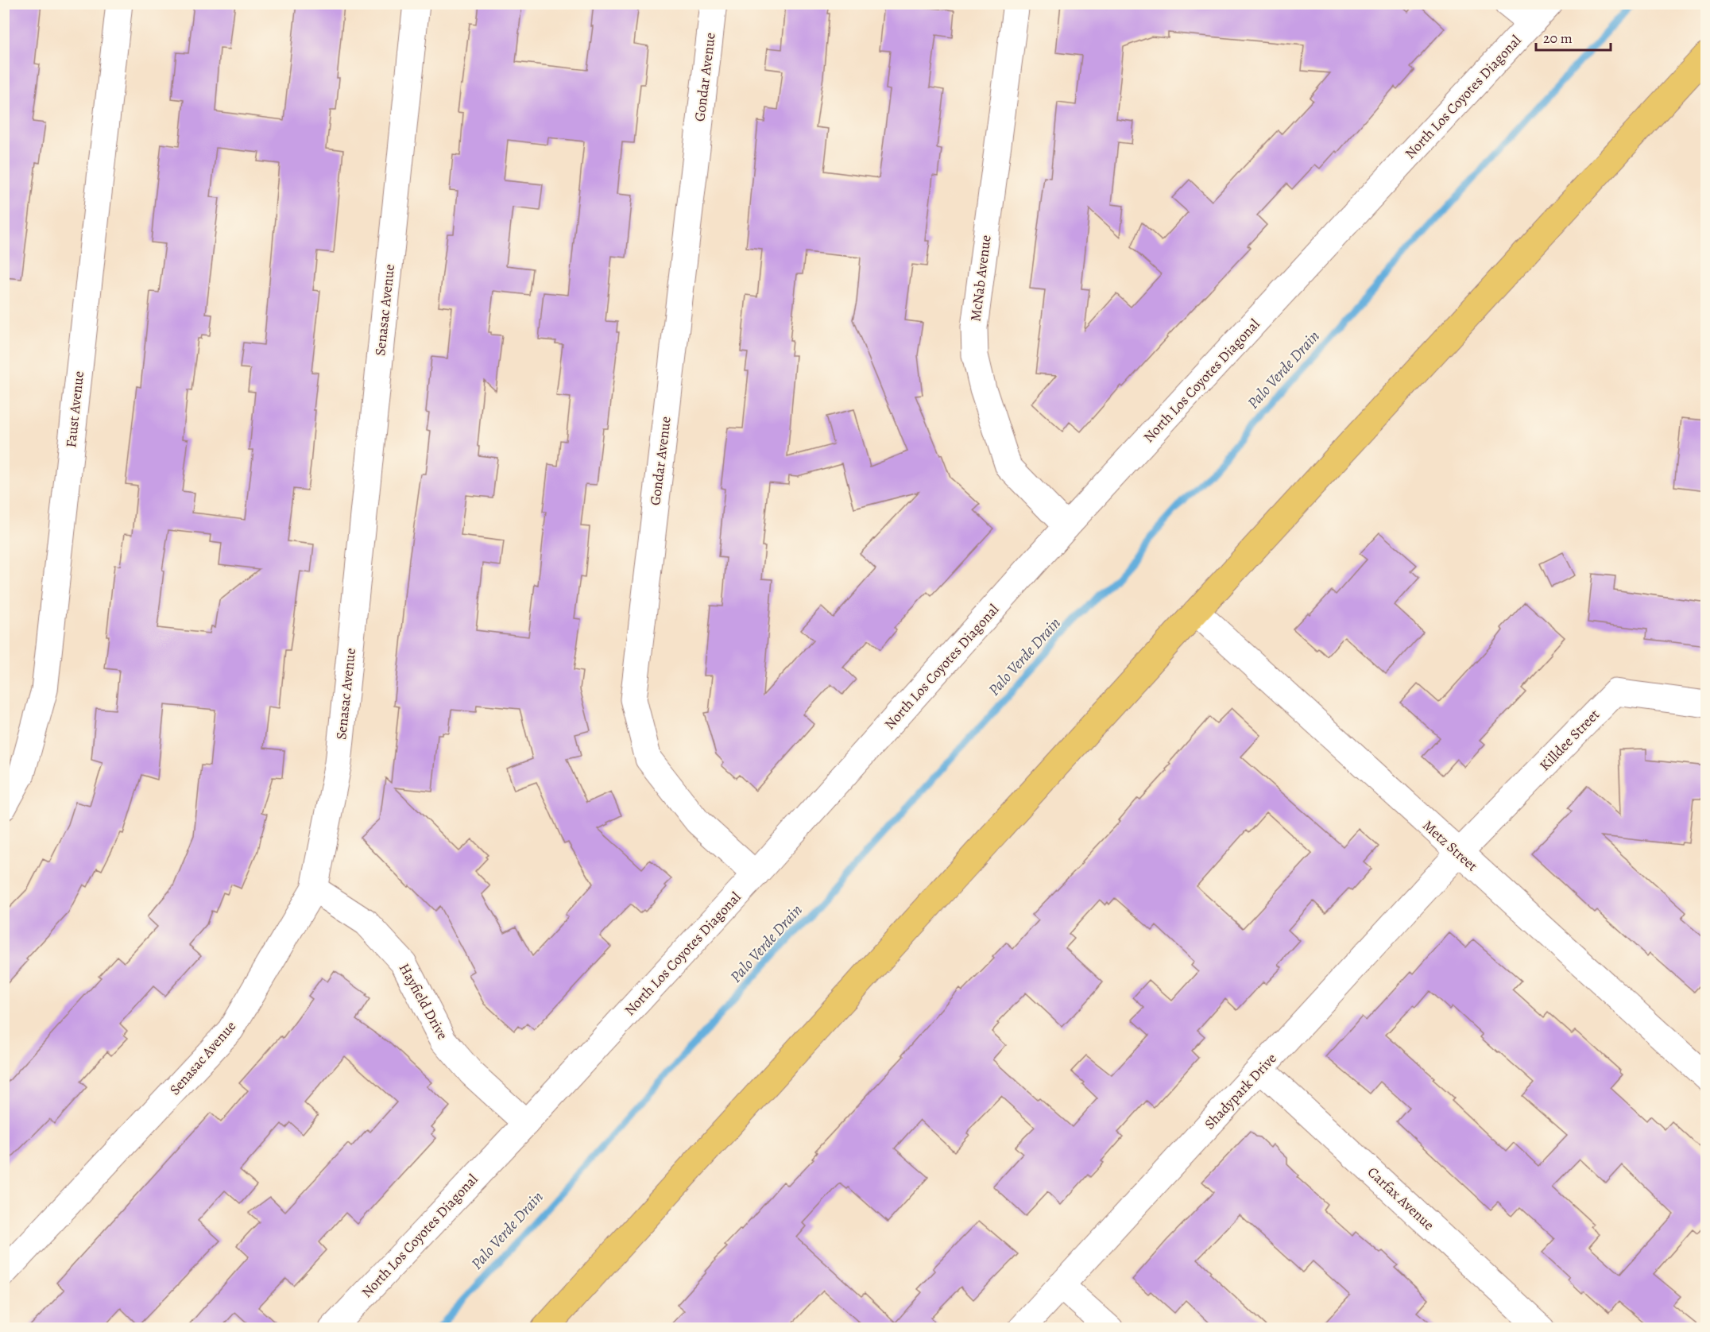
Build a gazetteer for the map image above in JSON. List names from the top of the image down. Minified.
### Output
{"streets":{"street":["Gondar Avenue","North Los Coyotes Diagonal","McNab Avenue","Senasac Avenue","Faust Avenue","Killdee Street","Metz Street","Hayfield Drive","Shadypark Drive","Carfax Avenue"]},"crossings":[["Gondar Avenue","North Los Coyotes Diagonal"],["North Los Coyotes Diagonal","McNab Avenue"],["North Los Coyotes Diagonal","Hayfield Drive"],["Senasac Avenue","Hayfield Drive"],["Killdee Street","Metz Street"],["Killdee Street","Shadypark Drive"],["Metz Street","Shadypark Drive"],["Shadypark Drive","Carfax Avenue"]],"water":["Palo Verde Drain"],"scale_bar":"20 m"}
